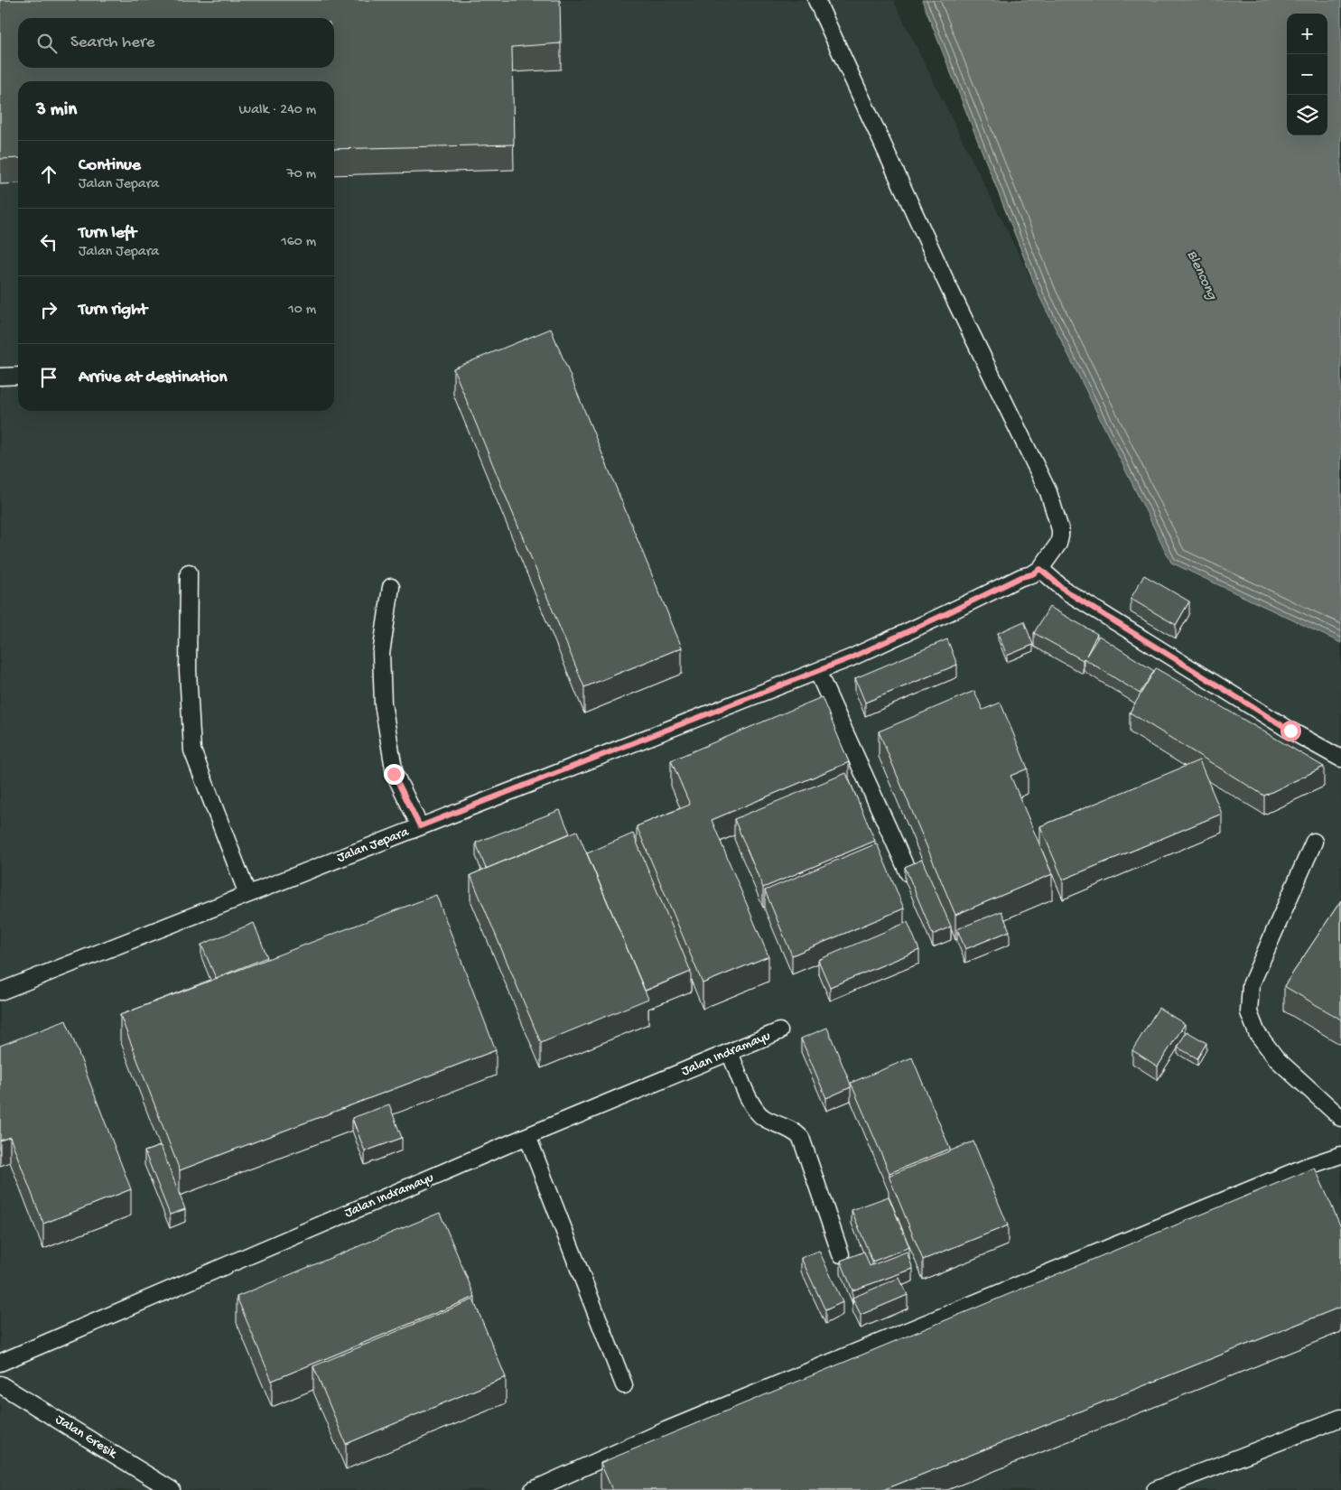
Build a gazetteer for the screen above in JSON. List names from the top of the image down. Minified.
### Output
{"streets":{"lane":["Jalan Jepara","Jalan Indramayu","Jalan Gresik"]},"water":["Blencong"],"page":{"map_buttons":["+","−"],"search":"Search here","heading":["3 min","Walk · 240 m"],"list":[["Continue","Jalan Jepara","70 m"],["Turn left","Jalan Jepara","160 m"],["Turn right","10 m"],"Arrive at destination"]}}
